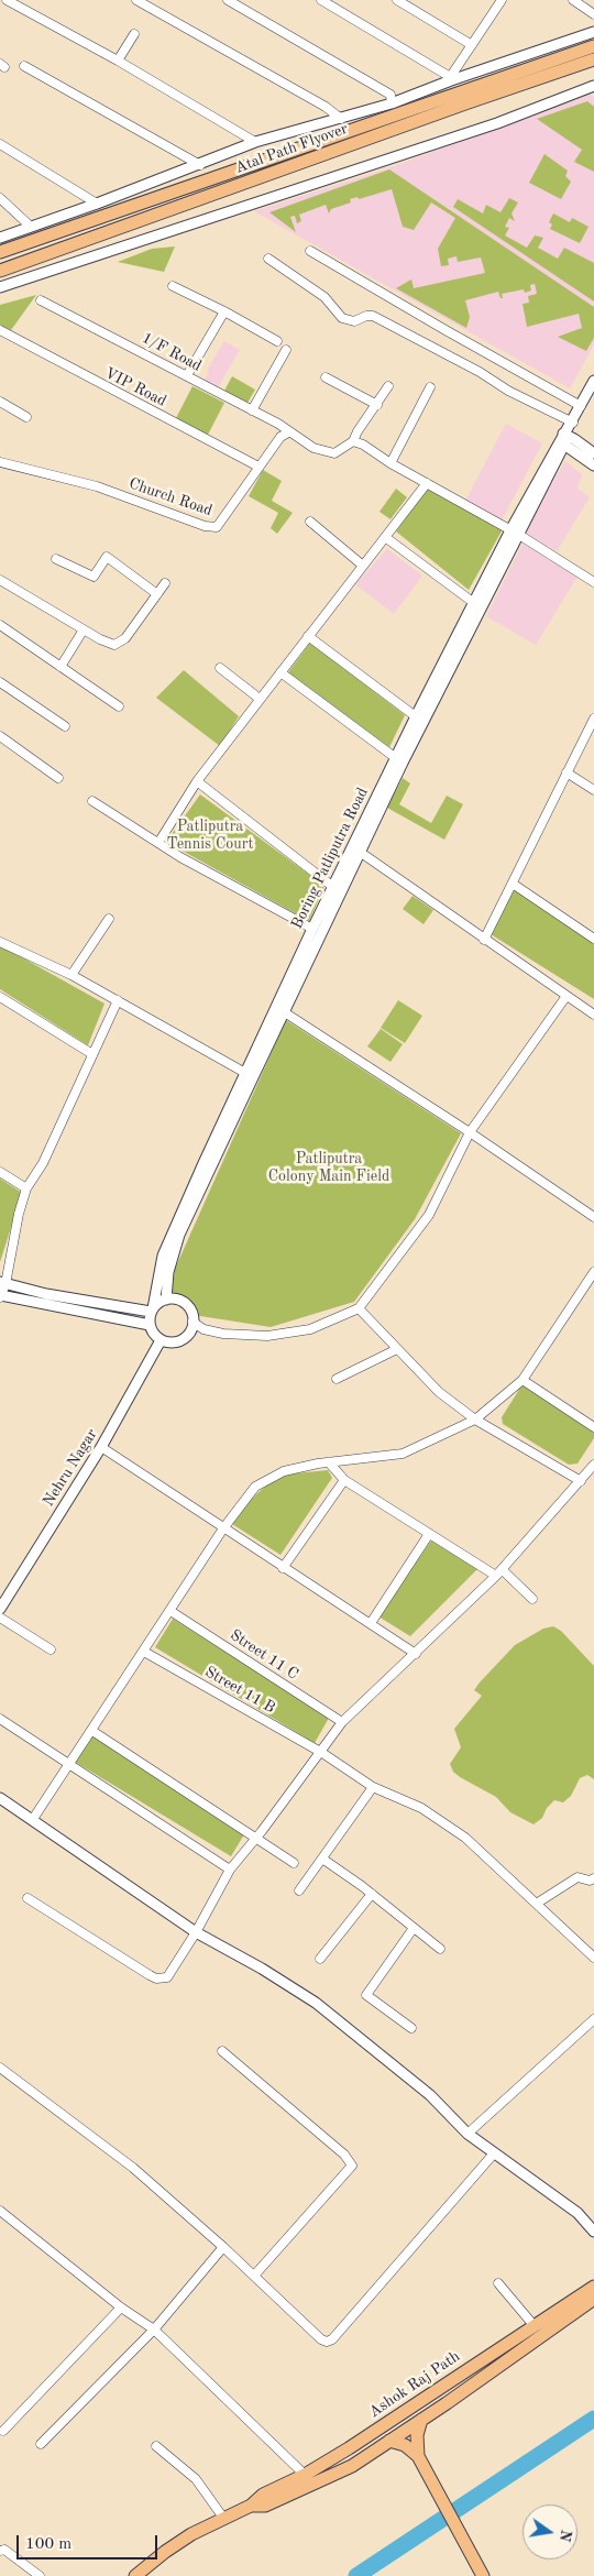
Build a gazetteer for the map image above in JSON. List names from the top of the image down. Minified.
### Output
{"streets":{"main road":["Atal Path Flyover","Ashok Raj Path"],"street":["1/F Road","VIP Road","Church Road","Boring Patliputra Road","Nehru Nagar","Street 11 C","Street 11 B"]},"crossings":[["1/F Road","Church Road"],["VIP Road","Church Road"],["Boring Patliputra Road","Nehru Nagar"]],"parks":["Patliputra Tennis Court","Patliputra Colony Main Field"],"scale_bar":"100 m","north":"right"}
